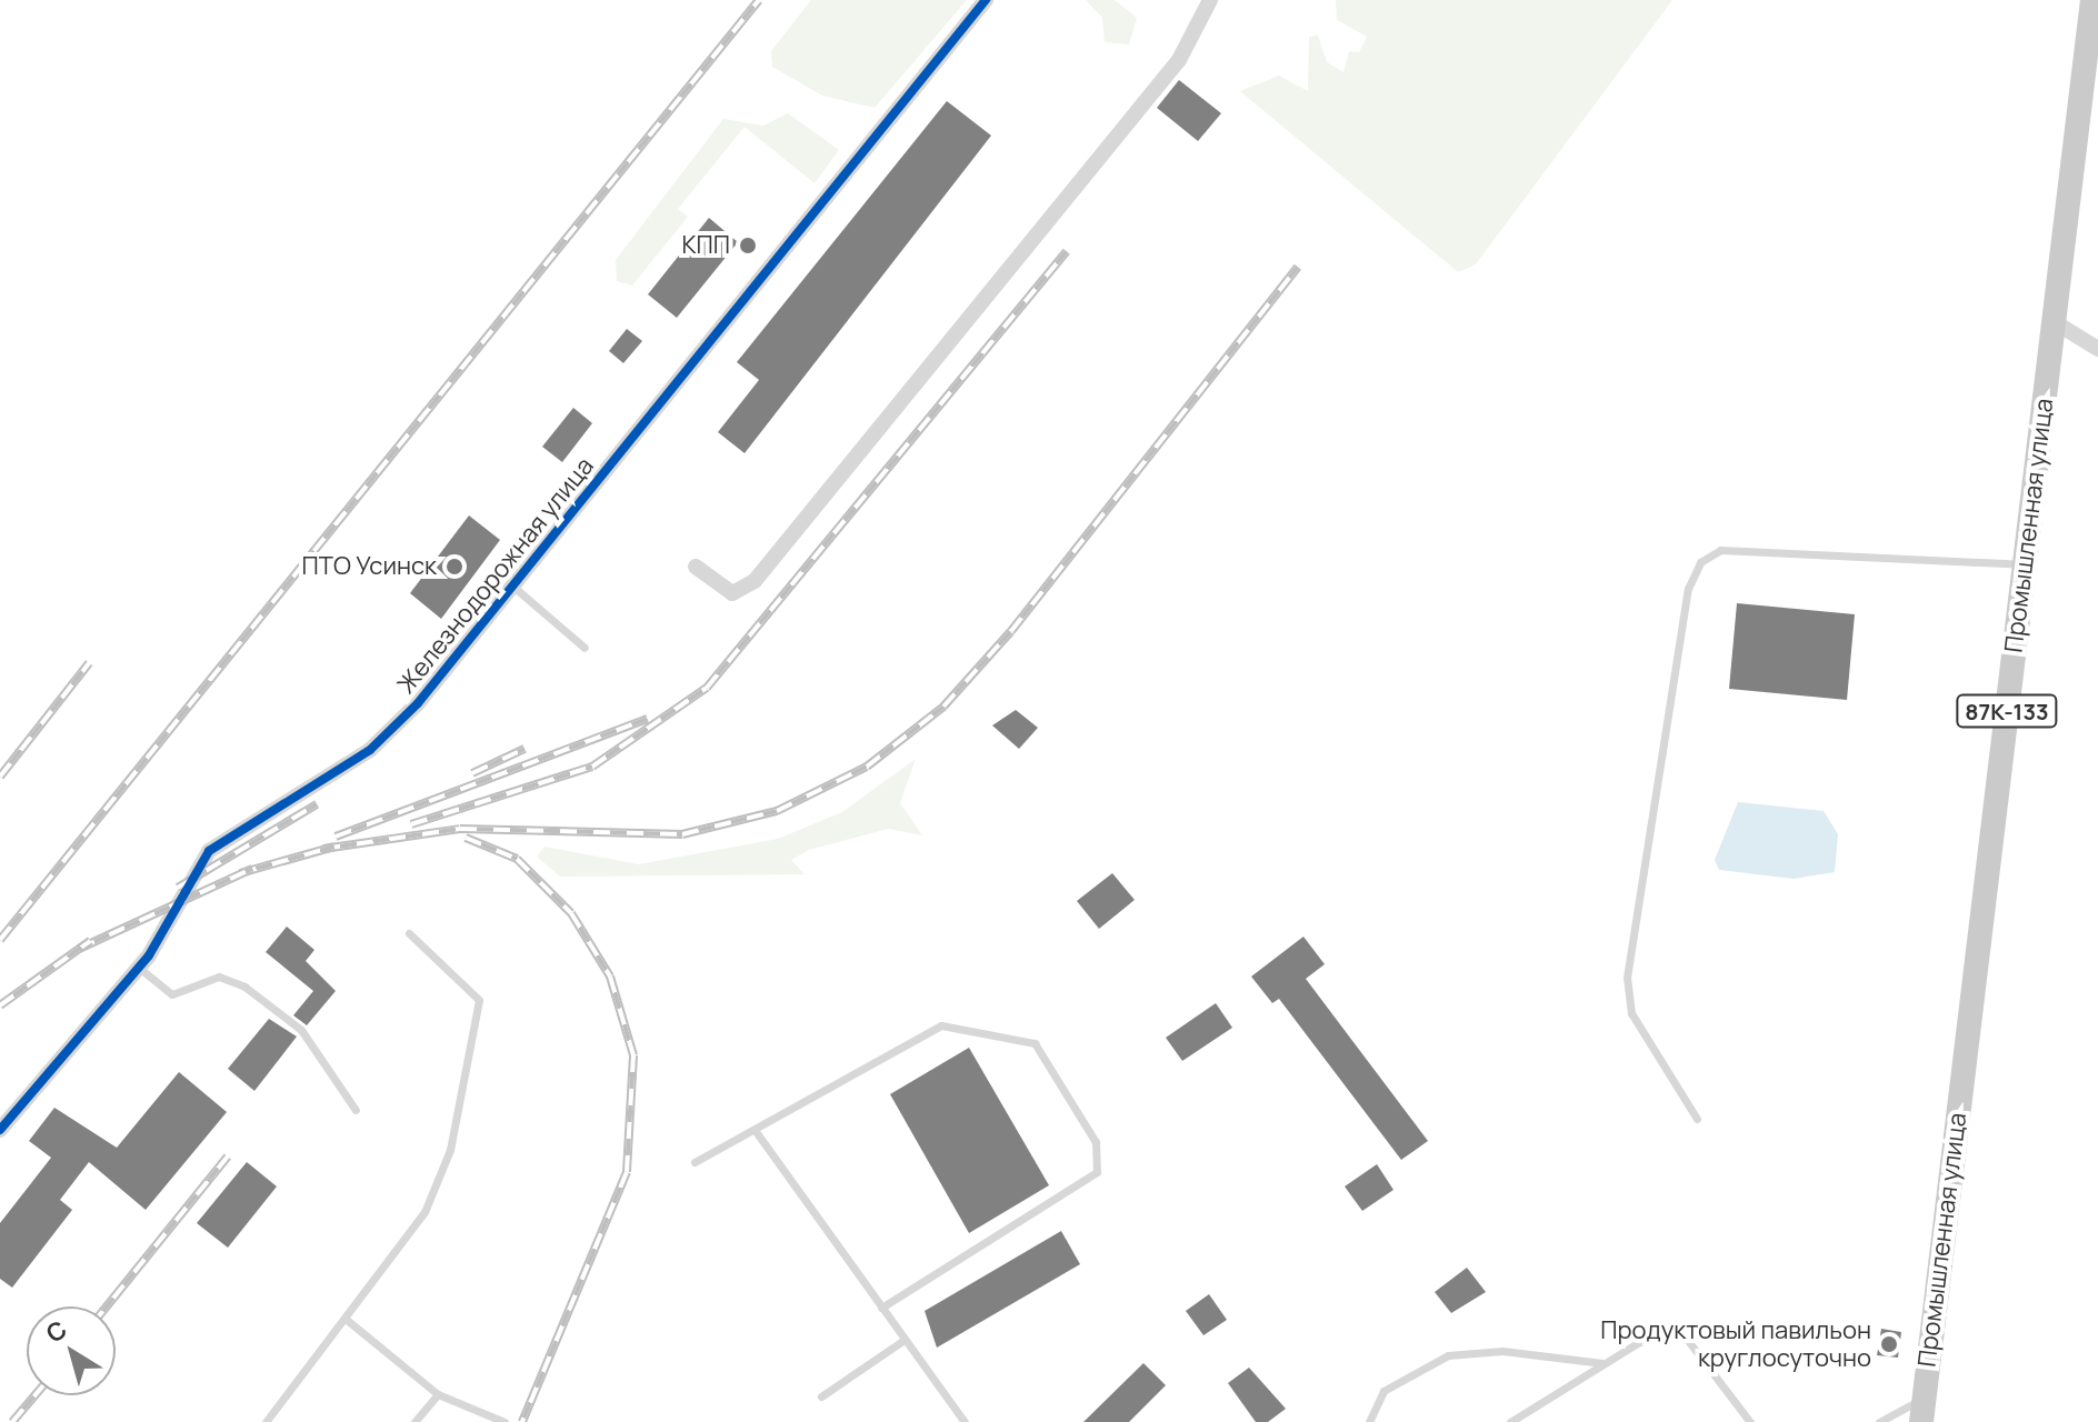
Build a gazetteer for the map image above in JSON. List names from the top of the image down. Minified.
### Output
{"streets":{"main road":["Промышленная улица","87К-133"],"street":["Железнодорожная улица"]},"places":["КПП","ПТО Усинск","Продуктовый павильон круглосуточно"],"north":"top left"}
